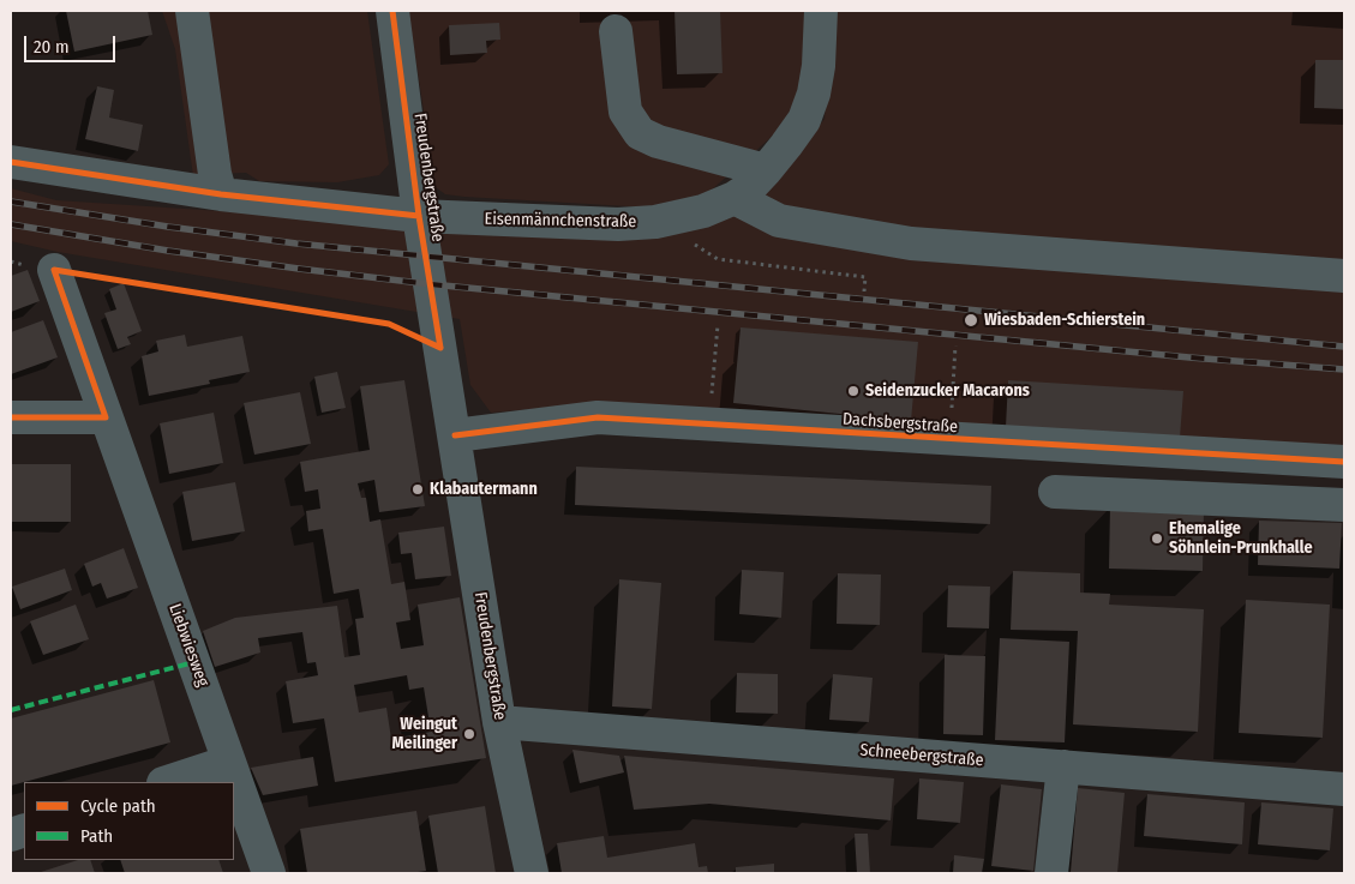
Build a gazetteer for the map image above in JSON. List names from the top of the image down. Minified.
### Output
{"streets":{"street":["Freudenbergstraße","Eisenmännchenstraße","Dachsbergstraße","Liebwiesweg","Schneebergstraße"]},"crossings":[["Freudenbergstraße","Eisenmännchenstraße"],["Freudenbergstraße","Dachsbergstraße"],["Freudenbergstraße","Schneebergstraße"]],"places":["Wiesbaden-Schierstein","Seidenzucker Macarons","Klabautermann","Ehemalige Söhnlein-Prunkhalle","Weingut Meilinger"],"legend":["Cycle path","Path"],"scale_bar":"20 m"}
